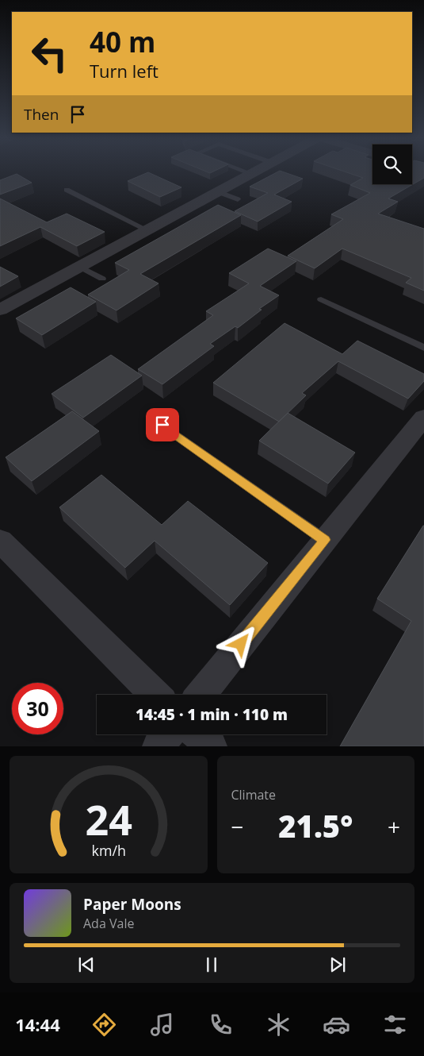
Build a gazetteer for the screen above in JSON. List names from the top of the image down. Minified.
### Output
{"page":{"turn":["40 m","Turn left"],"then":"Then","limit":"30","trip":"14:45 · 1 min · 110 m","tile":"Climate","heat":["−","21.5°","+"],"song":["Paper Moons","Ada Vale"],"tabs":"14:44","gauge":["24","km/h"]}}
